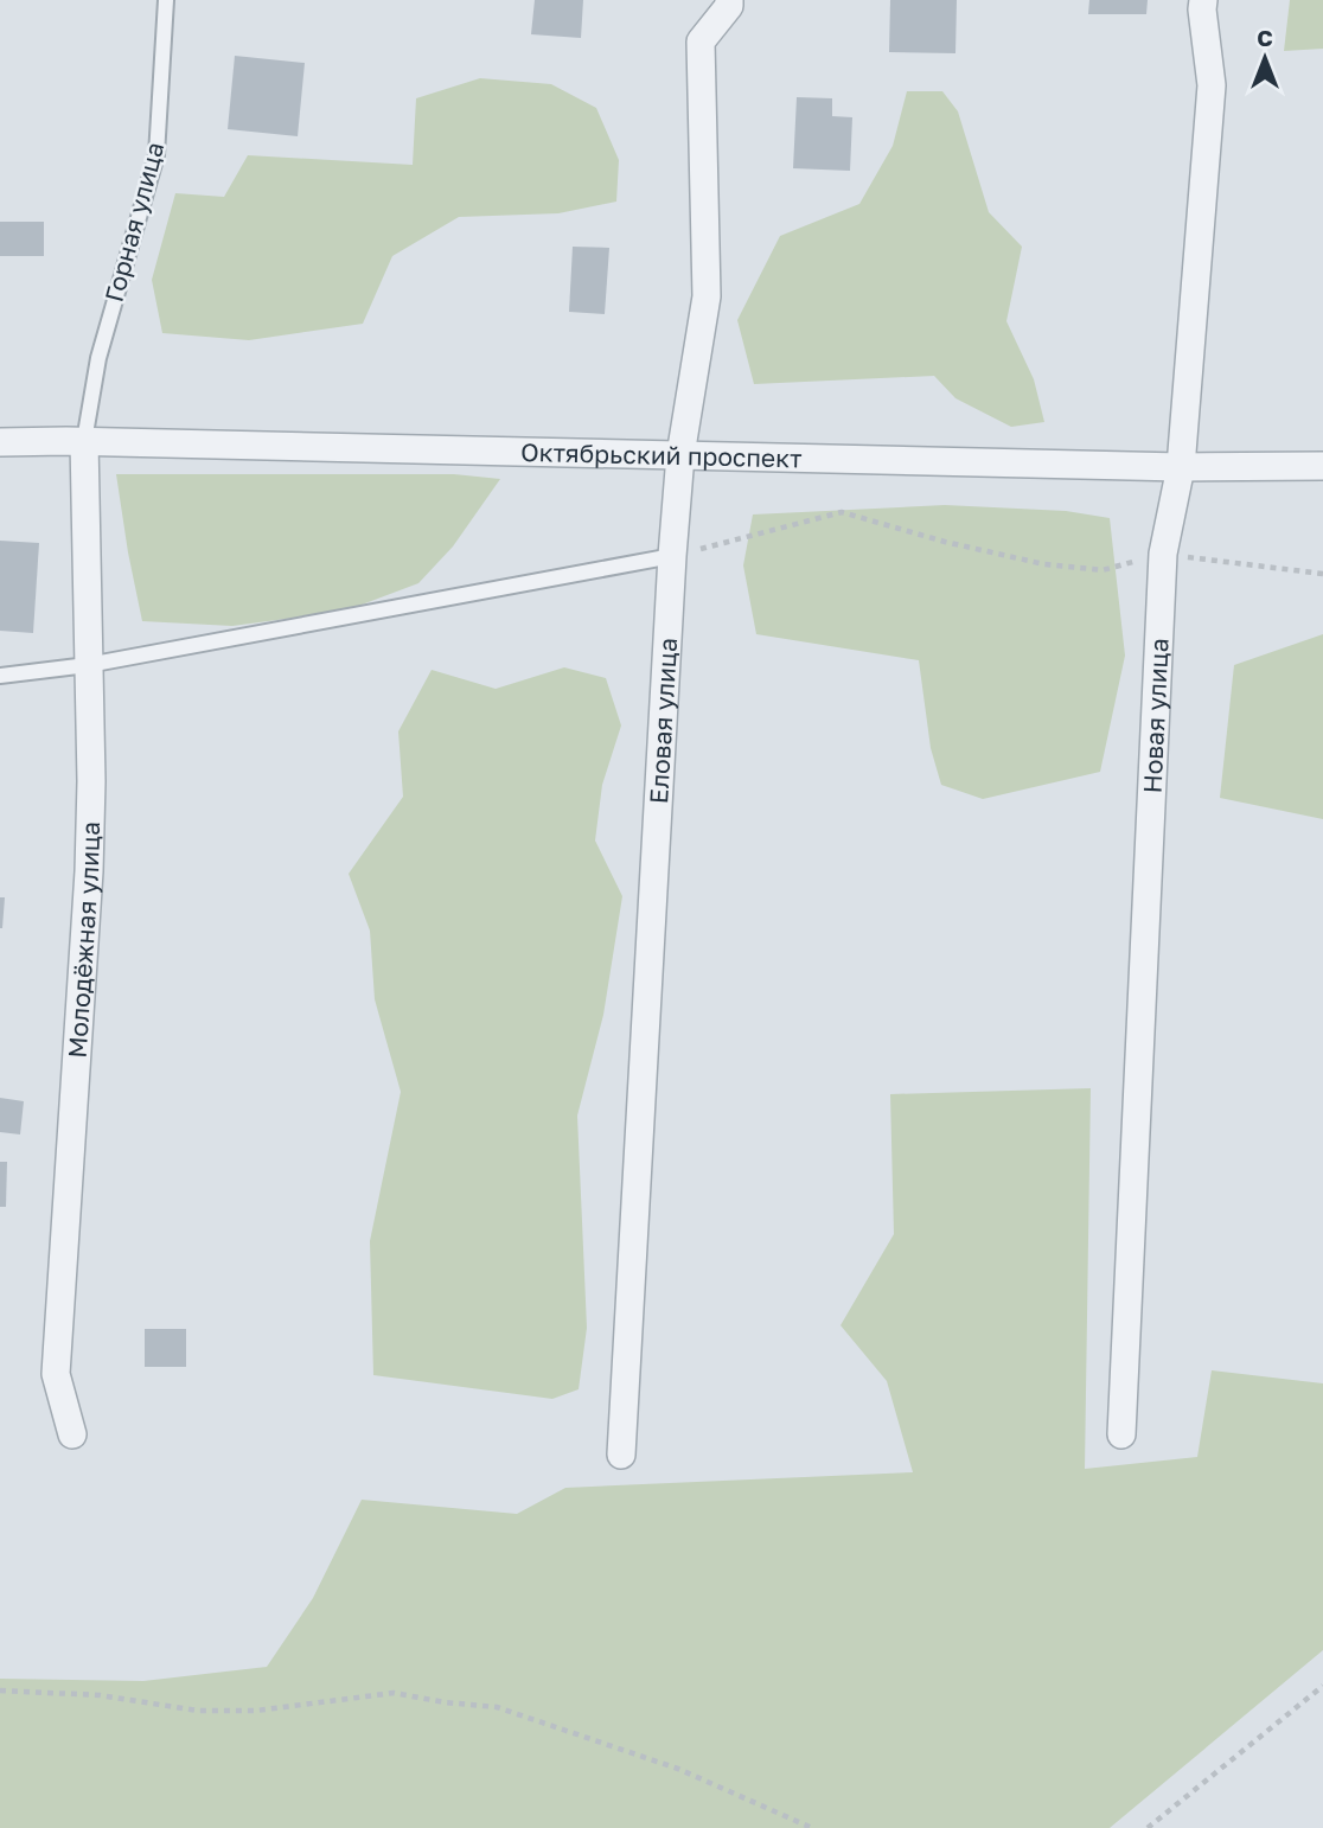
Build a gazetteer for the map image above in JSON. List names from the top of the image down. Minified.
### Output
{"streets":{"street":["Октябрьский проспект","Новая улица","Еловая улица","Молодёжная улица"],"lane":["Горная улица"]},"crossings":[["Горная улица","Октябрьский проспект"],["Горная улица","Молодёжная улица"],["Октябрьский проспект","Новая улица"],["Октябрьский проспект","Еловая улица"],["Октябрьский проспект","Молодёжная улица"]],"north":"top"}
